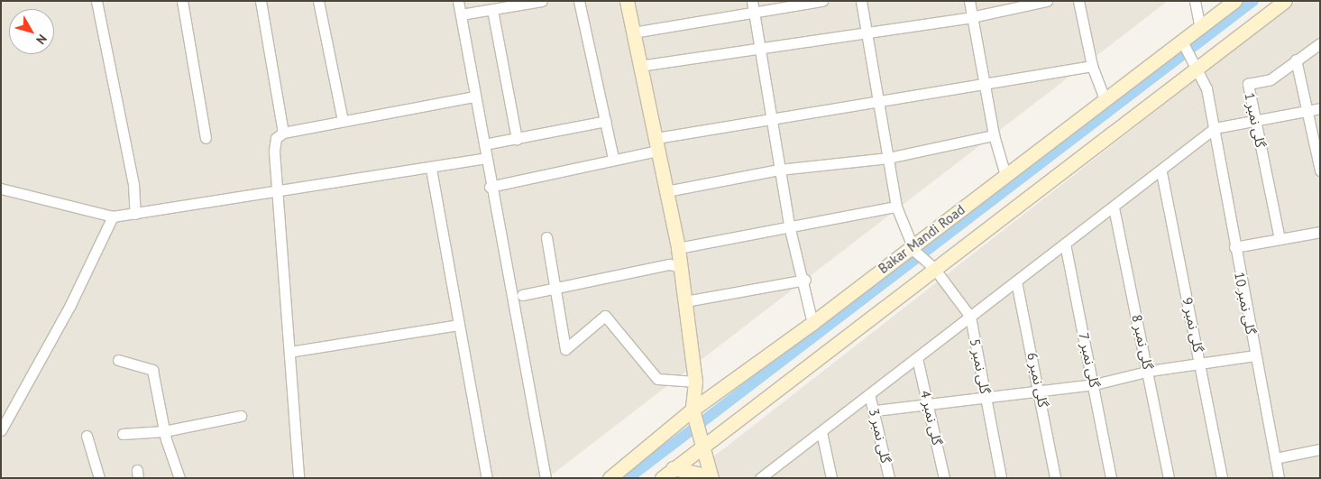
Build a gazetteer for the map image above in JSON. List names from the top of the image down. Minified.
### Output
{"streets":{"street":["گلی نمبر 1","Bakar Mandi Road","گلی نمبر 10","گلی نمبر 9","گلی نمبر 8","گلی نمبر 7","گلی نمبر 5","گلی نمبر 6","گلی نمبر 4","گلی نمبر 3"]},"crossings":[["Bakar Mandi Road","گلی نمبر 10"],["Bakar Mandi Road","گلی نمبر 5"]],"north":"bottom right"}
